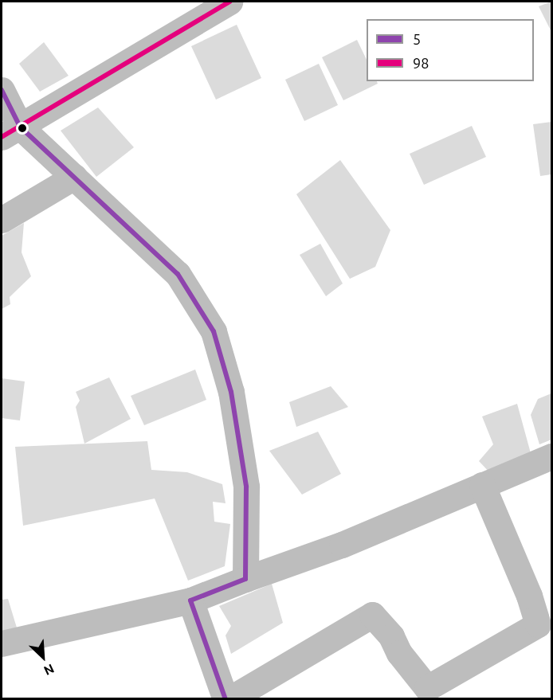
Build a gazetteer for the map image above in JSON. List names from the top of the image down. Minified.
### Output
{"lines":["transit line 98","transit line 5"],"legend":["5","98"],"north":"bottom right"}
